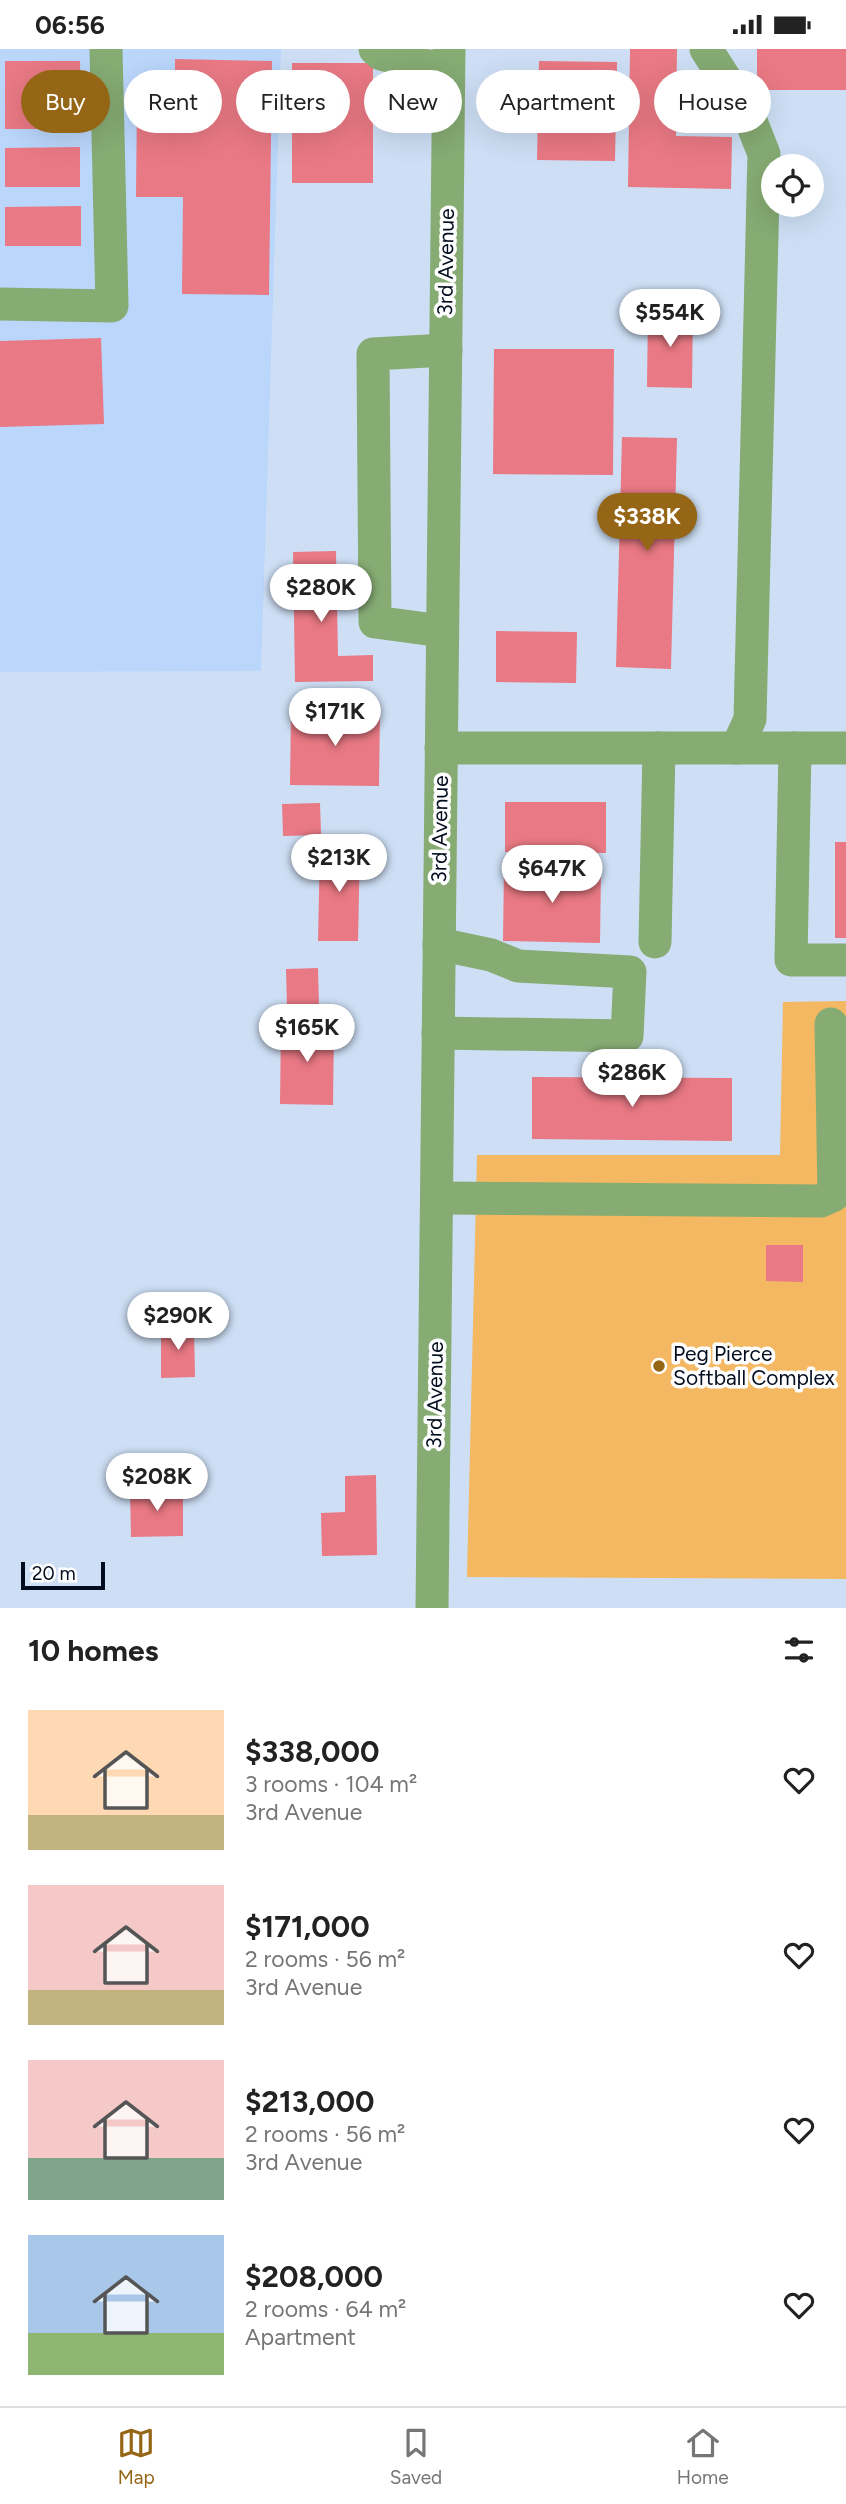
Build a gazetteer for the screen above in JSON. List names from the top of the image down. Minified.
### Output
{"streets":{"street":["3rd Avenue"]},"places":["Peg Pierce Softball Complex"],"scale_bar":"20 m","page":{"status":"06:56","chip":["Buy","Rent","Filters","New","Apartment","House"],"price":["$554K","$338K","$280K","$171K","$213K","$647K","$165K","$286K","$290K","$208K"],"scale":"20 m","heading":"10 homes","list":[{"name":"$338,000","note":"3 rooms · 104 m² · 3rd Avenue"},{"name":"$171,000","note":"2 rooms · 56 m² · 3rd Avenue"},{"name":"$213,000","note":"2 rooms · 56 m² · 3rd Avenue"},{"name":"$208,000","note":"2 rooms · 64 m² · Apartment"}],"tabs":["Map","Saved","Home"]}}
